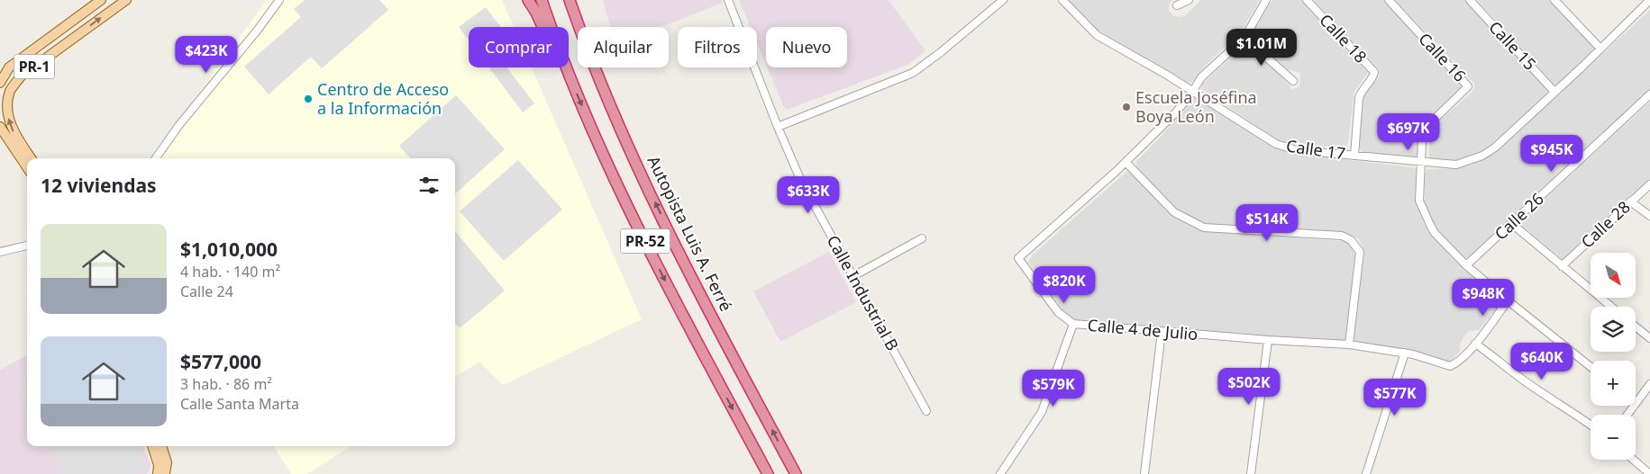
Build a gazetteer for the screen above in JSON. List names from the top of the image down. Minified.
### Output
{"streets":{"highway":["Autopista Luis A. Ferré","PR-52"],"main road":["PR-1"],"street":["Calle 18","Calle 15","Calle 16","Calle 17","Calle 26","Calle 28","Calle Industrial B","Calle 4 de Julio"]},"crossings":[["Calle 18","Calle 17"],["Calle 15","Calle 17"],["Calle 16","Calle 17"],["Calle 17","Calle 4 de Julio"]],"places":["Centro de Acceso a la Información","Escuela Joséfina Boya León"],"north":"bottom right","page":{"chip":["Comprar","Alquilar","Filtros","Nuevo"],"price":["$1.01M","$423K","$697K","$945K","$633K","$514K","$820K","$948K","$640K","$502K","$579K","$577K"],"heading":"12 viviendas","list":[{"name":"$1,010,000","note":"4 hab. · 140 m² · Calle 24"},{"name":"$577,000","note":"3 hab. · 86 m² · Calle Santa Marta"}],"map_buttons":["+","−"]}}
